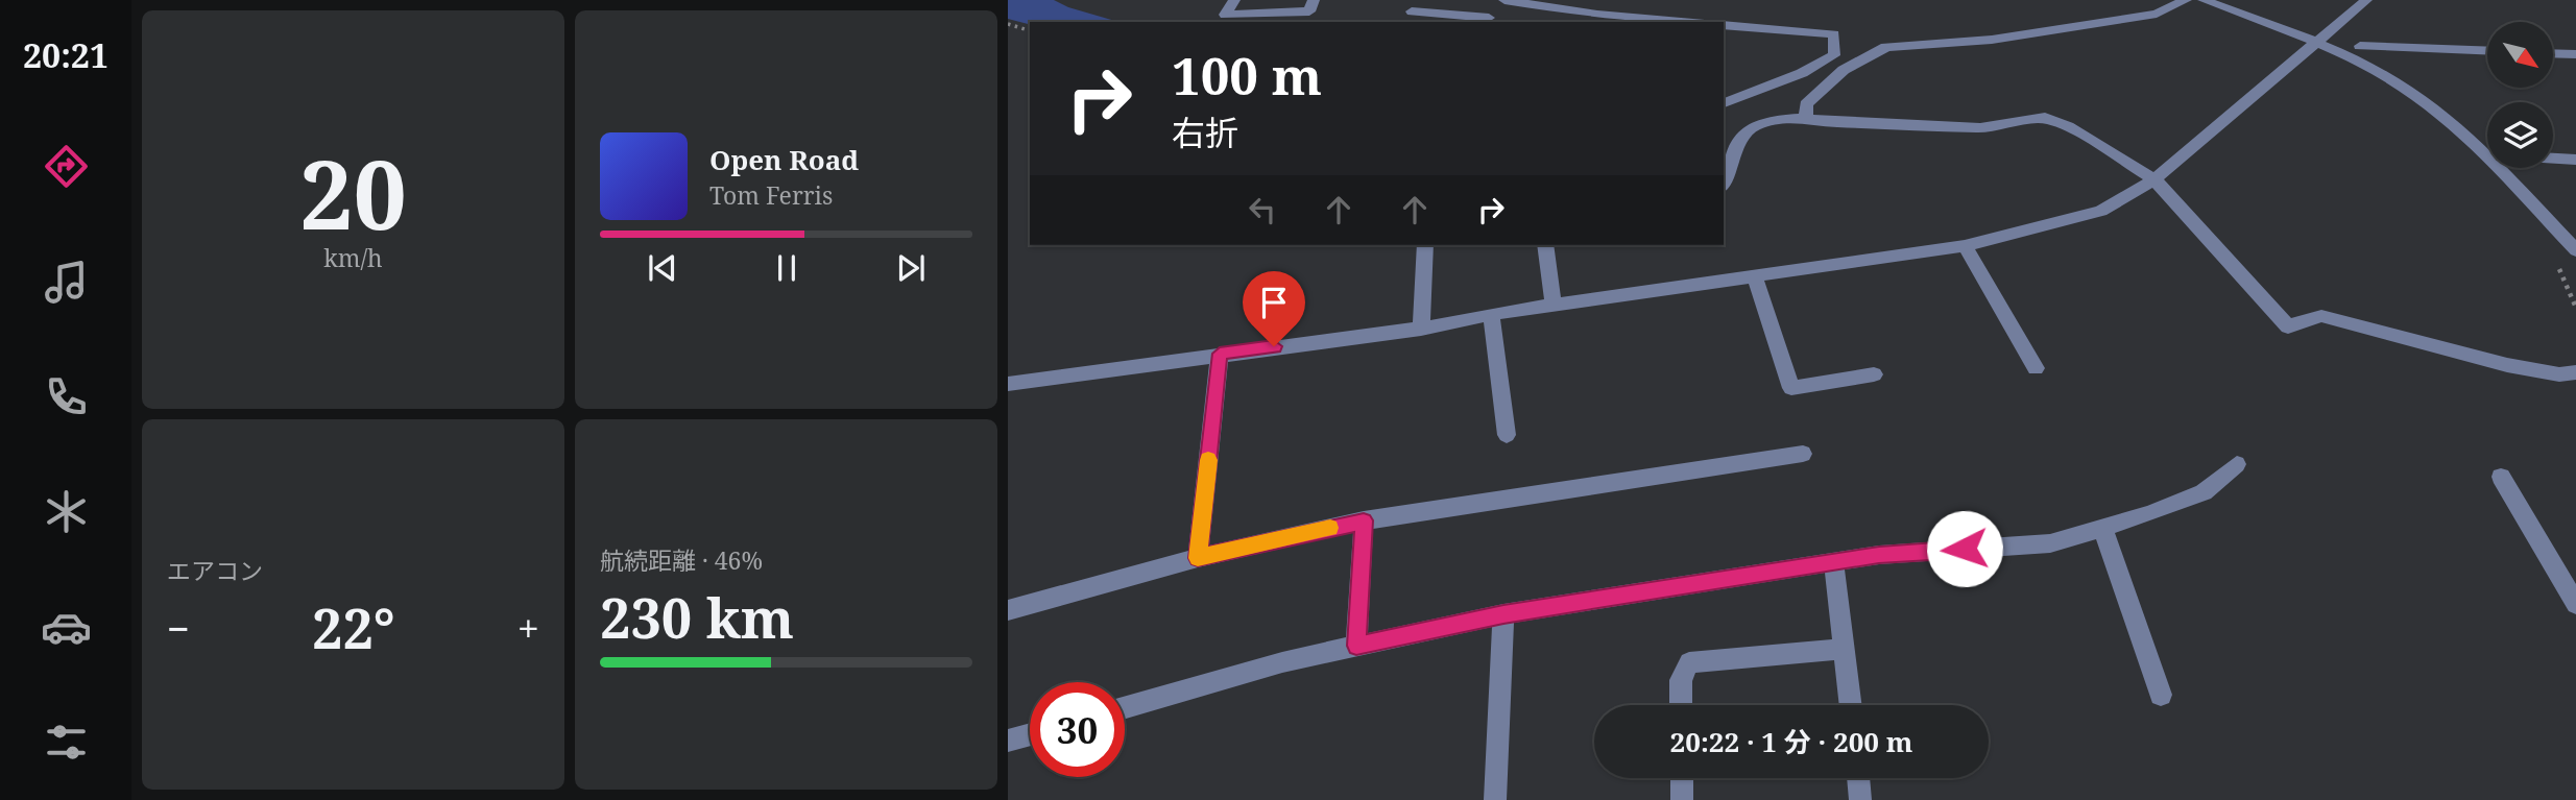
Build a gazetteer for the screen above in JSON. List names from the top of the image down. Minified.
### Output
{"north":"bottom right","page":{"tabs":"20:21","tile":[["20","km/h"],"エアコン",["航続距離 · 46%","230 km"]],"turn":["100 m","右折"],"song":["Open Road","Tom Ferris"],"heat":["−","22°","+"],"limit":"30","trip":"20:22 · 1 分 · 200 m"}}
